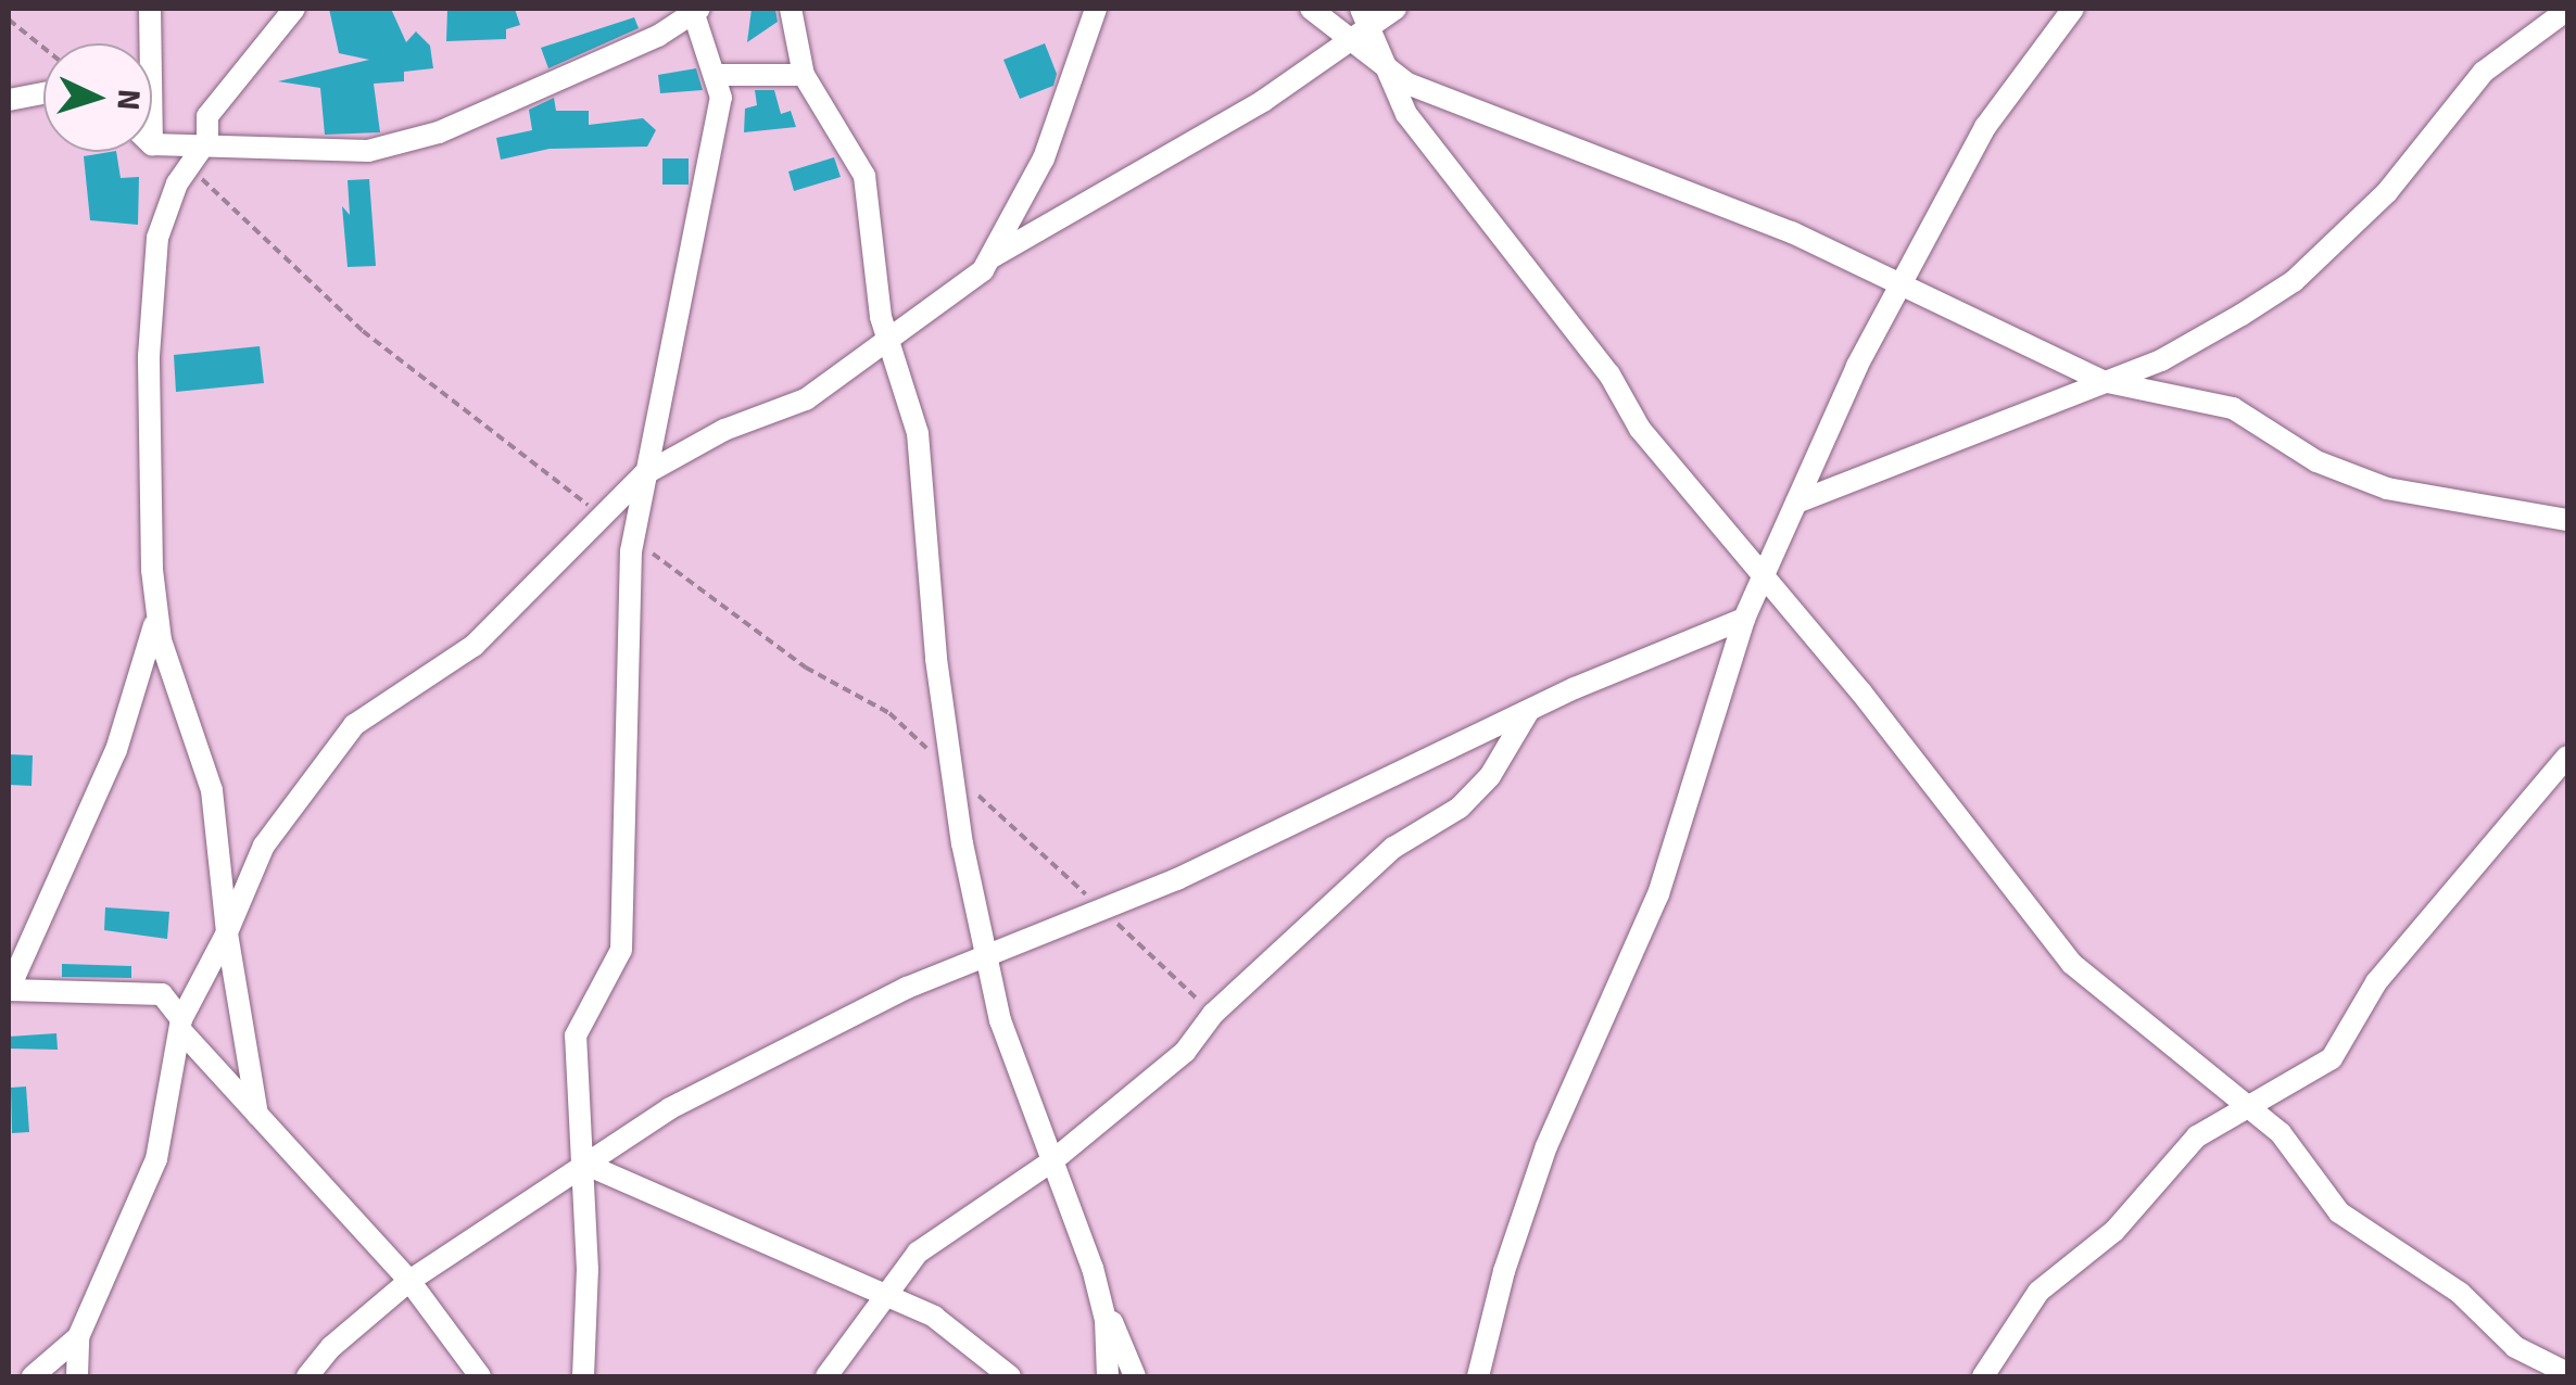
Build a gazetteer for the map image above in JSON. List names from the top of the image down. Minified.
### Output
{"north":"right"}
